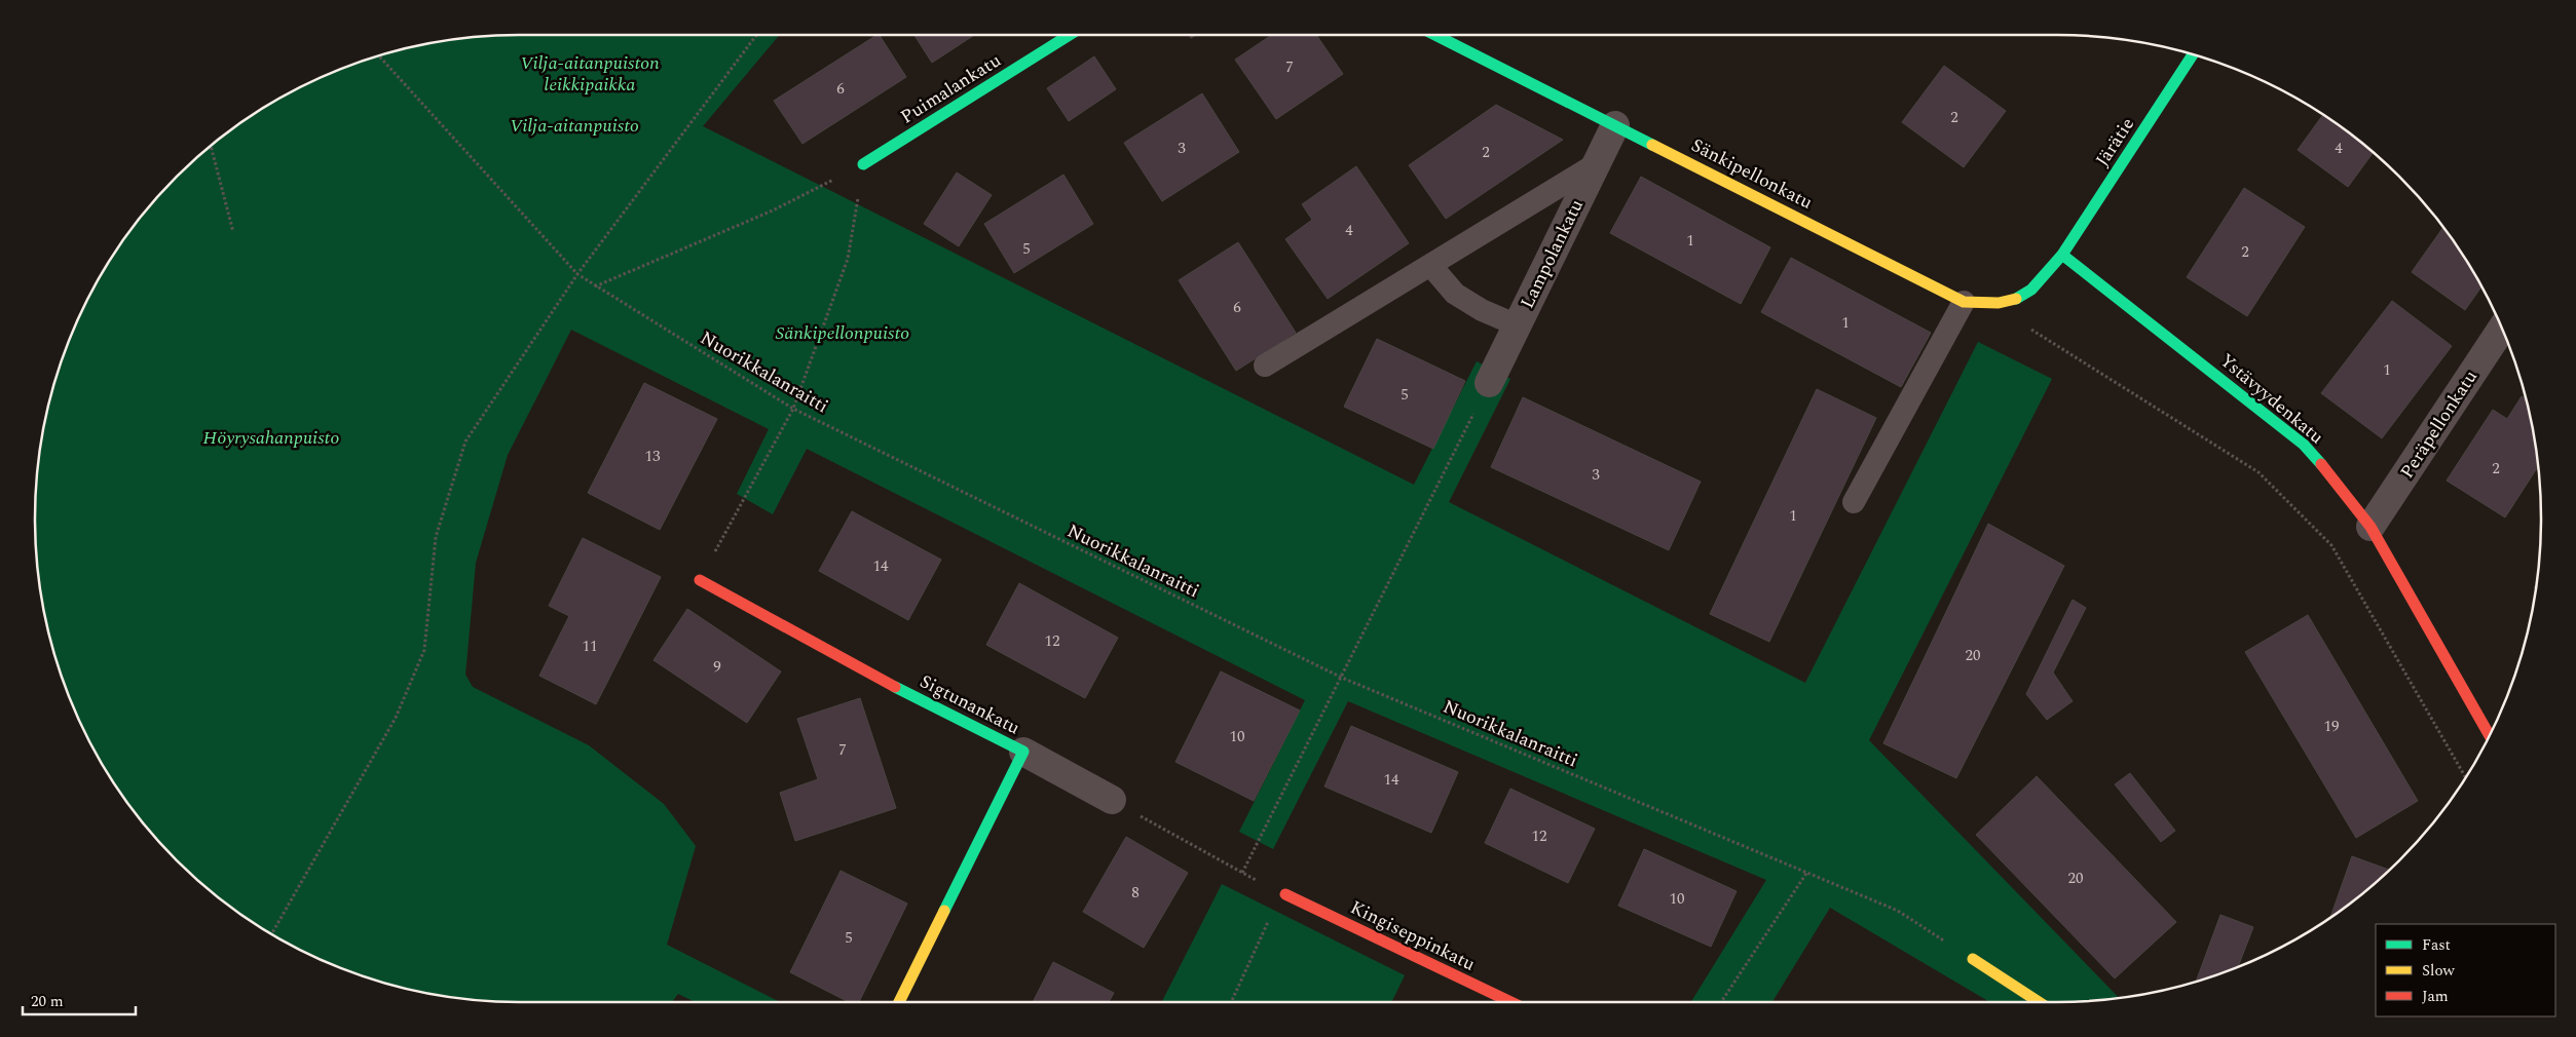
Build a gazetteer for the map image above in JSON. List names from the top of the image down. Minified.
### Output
{"streets":{"street":["Puimalankatu","Järätie","Sänkipellonkatu","Lampolankatu","Ystävyydenkatu","Peräpellonkatu","Sigtunankatu","Kingiseppinkatu"],"path":["Nuorikkalanraitti"]},"crossings":[["Järätie","Sänkipellonkatu"],["Järätie","Ystävyydenkatu"],["Sänkipellonkatu","Lampolankatu"],["Sänkipellonkatu","Ystävyydenkatu"],["Ystävyydenkatu","Peräpellonkatu"]],"parks":["Vilja-aitanpuiston leikkipaikka","Vilja-aitanpuisto","Sänkipellonpuisto","Höyrysahanpuisto"],"house_numbers":["7","6","2","3","4","2","4","1","5","2","6","1","1","5","13","2","3","1","14","12","11","20","9","19","10","7","14","12","20","8","10","5"],"legend":["Fast","Slow","Jam"],"scale_bar":"20 m"}
